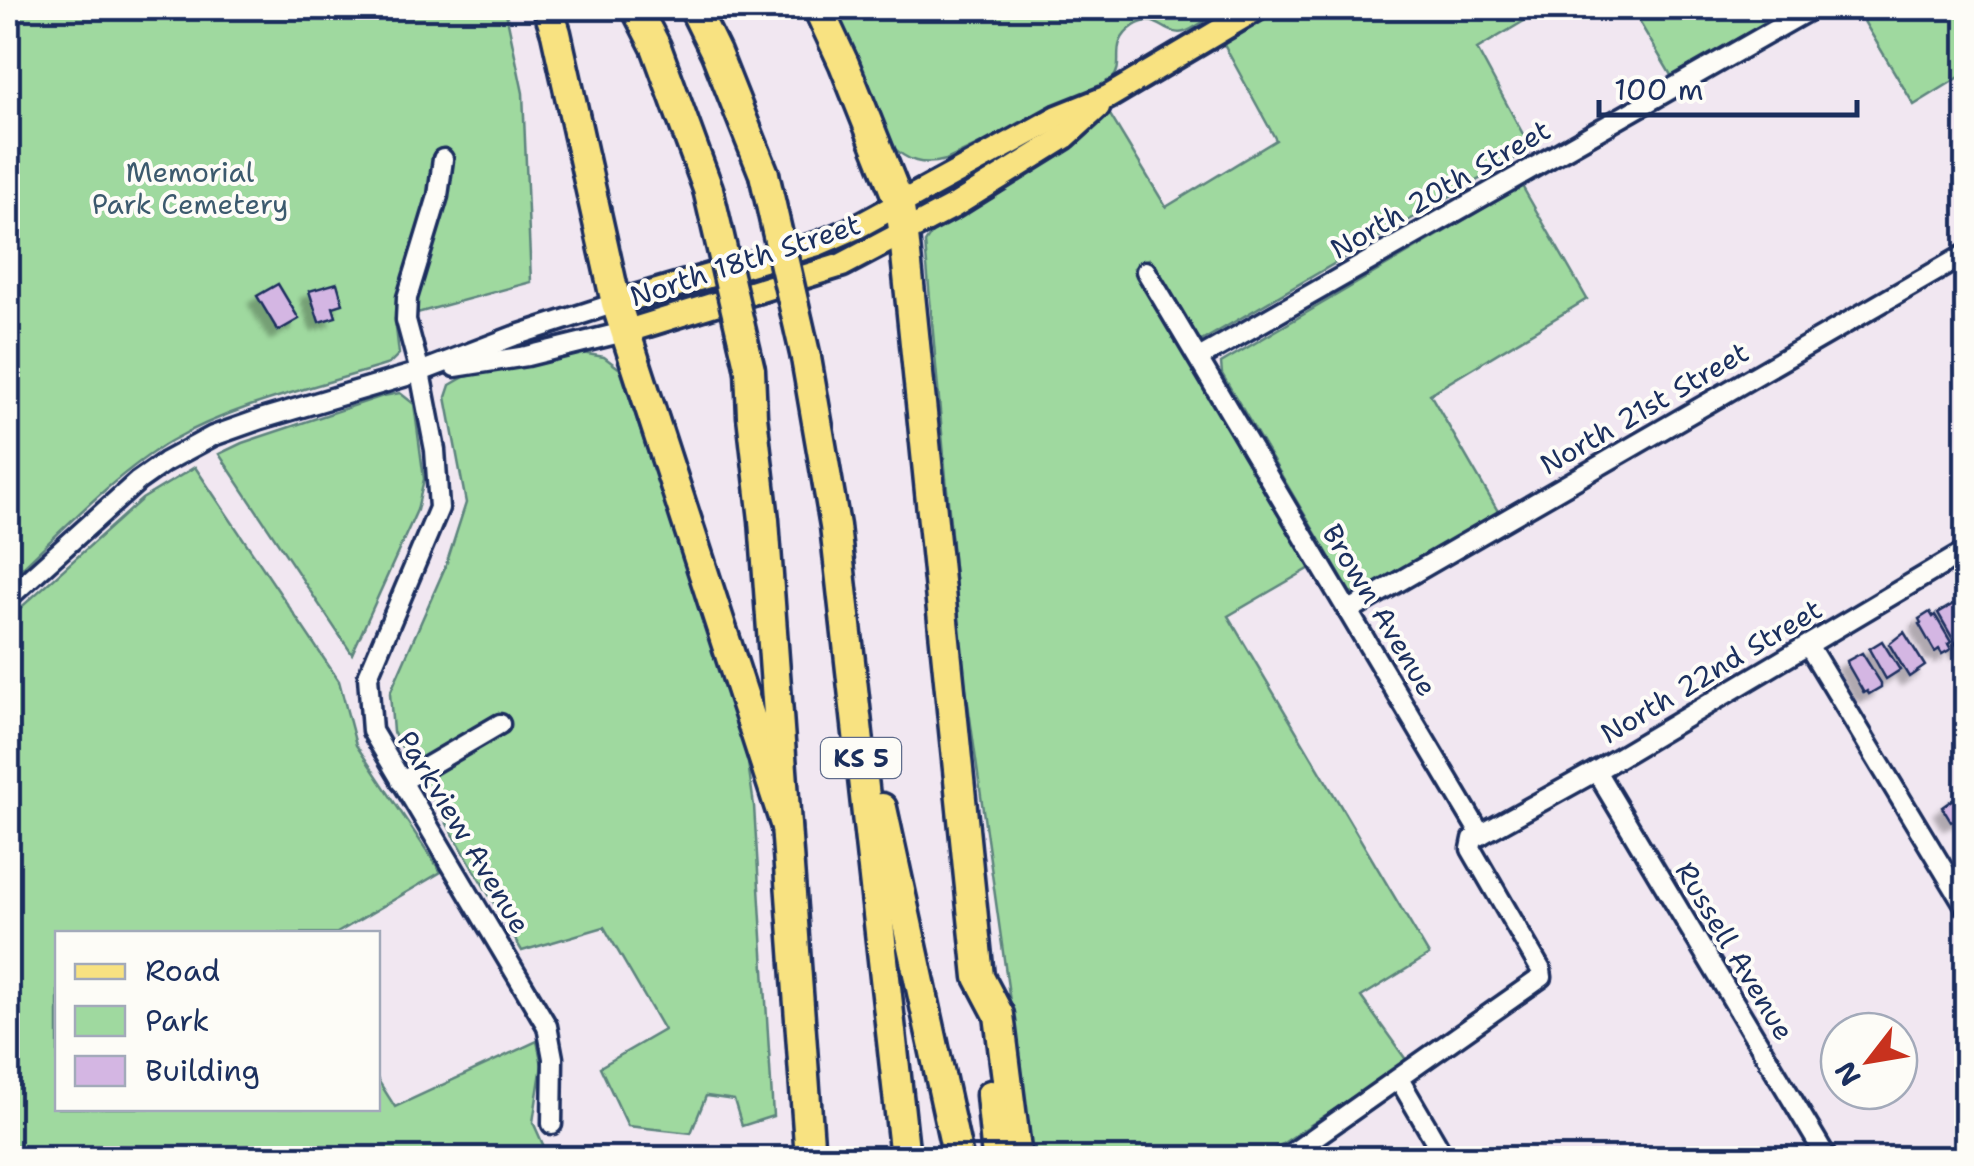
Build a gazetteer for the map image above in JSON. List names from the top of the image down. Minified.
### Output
{"streets":{"highway":["KS 5"],"main road":["North 18th Street"],"street":["North 20th Street","North 21st Street","Brown Avenue","North 22nd Street","Parkview Avenue","Russell Avenue"]},"crossings":[["North 20th Street","Brown Avenue"],["North 18th Street","Parkview Avenue"],["North 21st Street","Brown Avenue"],["Brown Avenue","North 22nd Street"],["North 22nd Street","Russell Avenue"]],"parks":["Memorial Park Cemetery"],"legend":["Road","Park","Building"],"scale_bar":"100 m","north":"bottom left"}
